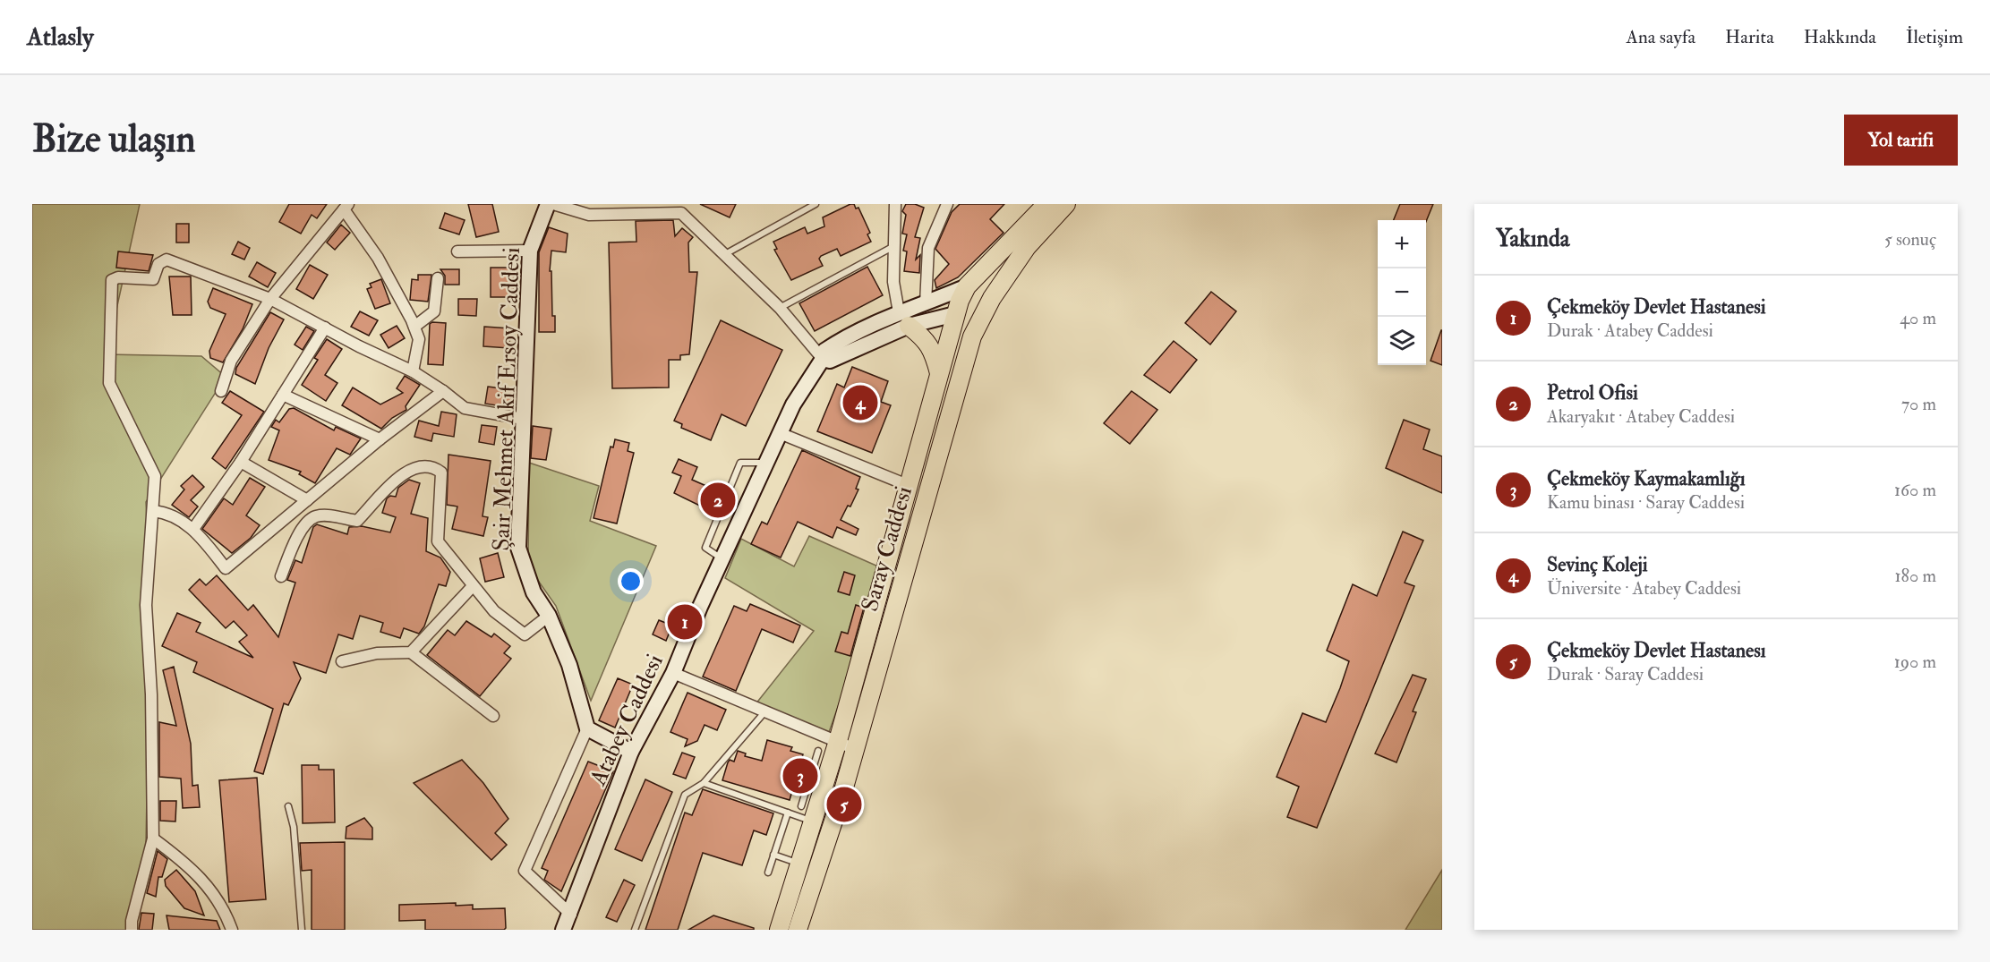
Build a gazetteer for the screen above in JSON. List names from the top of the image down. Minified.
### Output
{"streets":{"main road":["Şair Mehmet Akif Ersoy Caddesi","Saray Caddesi","Atabey Caddesi"]},"page":{"header":"Atlasly","nav":["Ana sayfa","Harita","Hakkında","İletişim"],"buttons":"Yol tarifi","title":"Bize ulaşın","heading":["Yakında","5 sonuç"],"map_buttons":["+","−"],"list":[{"mark":"1","name":"Çekmeköy Devlet Hastanesi","note":"Durak · Atabey Caddesi","value":"40 m"},{"mark":"2","name":"Petrol Ofisi","note":"Akaryakıt · Atabey Caddesi","value":"70 m"},{"mark":"3","name":"Çekmeköy Kaymakamlığı","note":"Kamu binası · Saray Caddesi","value":"160 m"},{"mark":"4","name":"Sevinç Koleji","note":"Üniversite · Atabey Caddesi","value":"180 m"},{"mark":"5","name":"Çekmeköy Devlet Hastanesı","note":"Durak · Saray Caddesi","value":"190 m"}],"pins":["4","2","1","3","5"]}}
